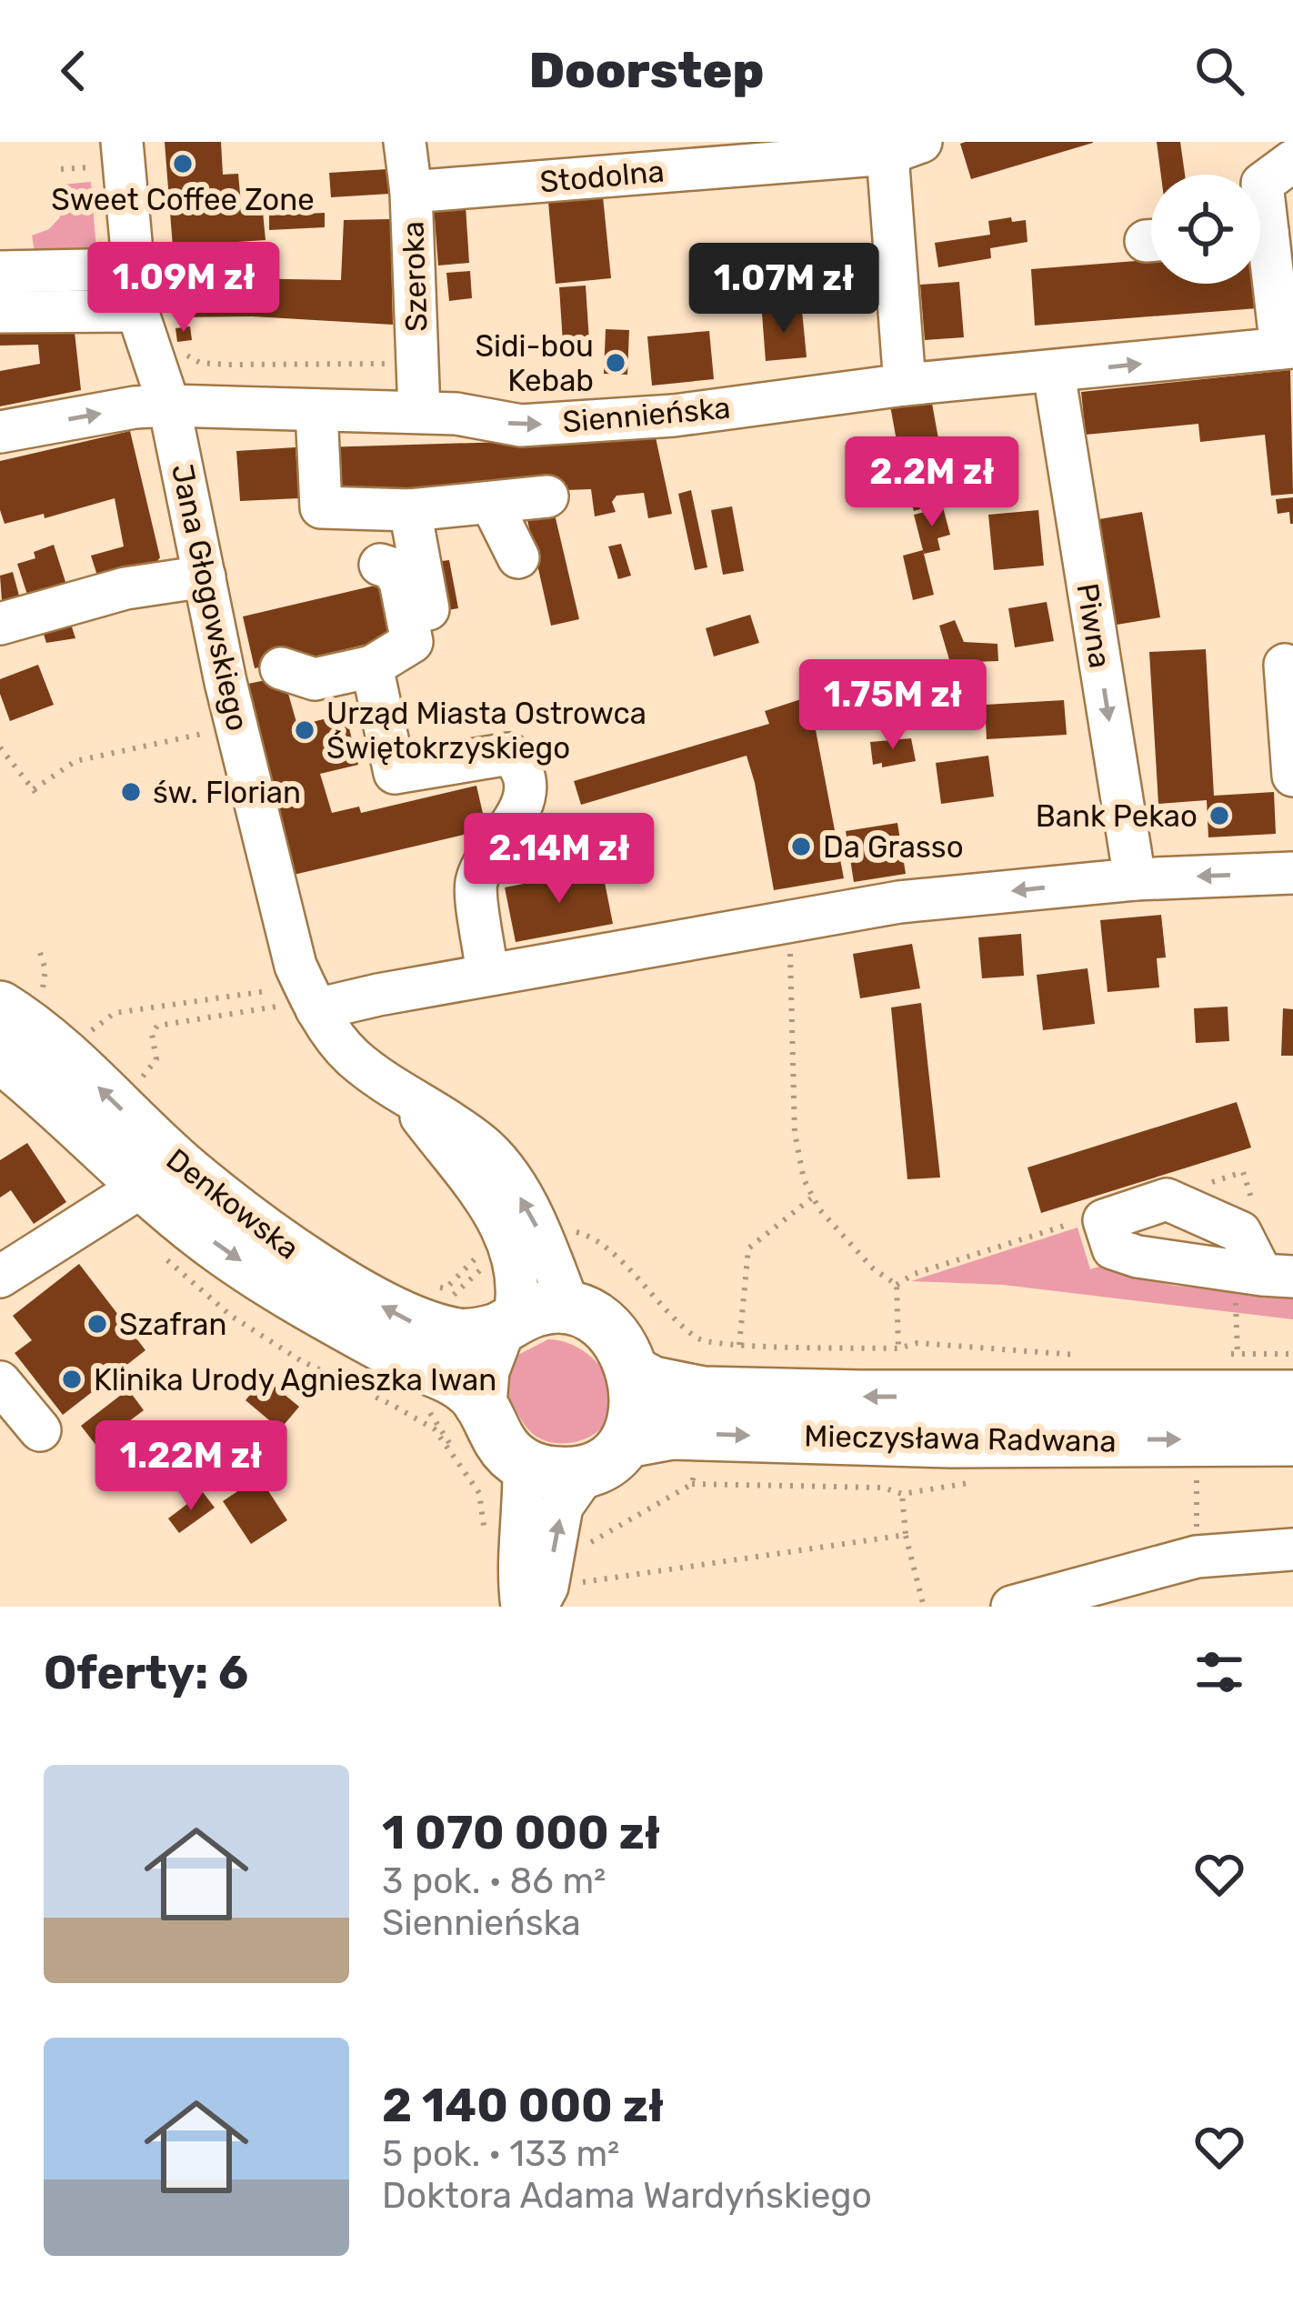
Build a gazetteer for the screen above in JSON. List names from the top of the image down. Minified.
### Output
{"streets":{"main road":["Denkowska","Mieczysława Radwana"],"street":["Stodolna","Szeroka","Siennieńska","Jana Głogowskiego","Piwna"]},"crossings":[["Stodolna","Szeroka"],["Szeroka","Siennieńska"],["Siennieńska","Jana Głogowskiego"],["Siennieńska","Piwna"],["Jana Głogowskiego","Denkowska"],["Jana Głogowskiego","Mieczysława Radwana"],["Denkowska","Mieczysława Radwana"]],"one_way":["Piwna"],"places":["Sweet Coffee Zone","Sidi-bou Kebab","Urząd Miasta Ostrowca Świętokrzyskiego","św. Florian","Bank Pekao","Da Grasso","Szafran","Klinika Urody Agnieszka Iwan"],"page":{"header":"Doorstep","price":["1.09M zł","1.07M zł","2.2M zł","1.75M zł","2.14M zł","1.22M zł"],"heading":"Oferty: 6","list":[{"name":"1 070 000 zł","note":"3 pok. · 86 m² · Siennieńska"},{"name":"2 140 000 zł","note":"5 pok. · 133 m² · Doktora Adama Wardyńskiego"}]}}
